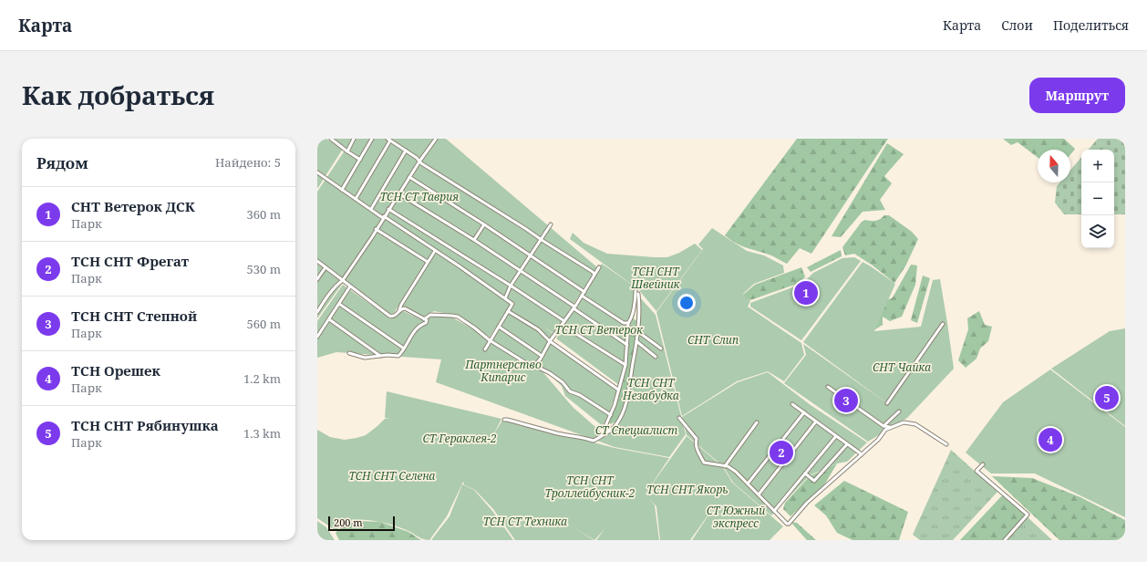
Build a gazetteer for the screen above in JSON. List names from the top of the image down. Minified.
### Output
{"parks":["ТСН СТ Таврия","ТСН СНТ Швейник","ТСН СТ Ветерок","СНТ Слип","Партнерство Кипарис","СНТ Чайка","ТСН СНТ Незабудка","СТ Специалист","СТ Гераклея-2","ТСН СНТ Селена","ТСН СНТ Троллейбусник-2","ТСН СНТ Якорь","СТ Южный экспресс","ТСН СТ Техника"],"scale_bar":"200 m","north":"top","page":{"header":"Карта","nav":["Карта","Слои","Поделиться"],"title":"Как добраться","buttons":"Маршрут","heading":["Рядом","Найдено: 5"],"map_buttons":["+","−"],"list":[{"mark":"1","name":"СНТ Ветерок ДСК","note":"Парк","value":"360 m"},{"mark":"2","name":"ТСН СНТ Фрегат","note":"Парк","value":"530 m"},{"mark":"3","name":"ТСН СНТ Степной","note":"Парк","value":"560 m"},{"mark":"4","name":"ТСН Орешек","note":"Парк","value":"1.2 km"},{"mark":"5","name":"ТСН СНТ Рябинушка","note":"Парк","value":"1.3 km"}],"pins":["1","5","3","4","2"],"scale":"200 m"}}
